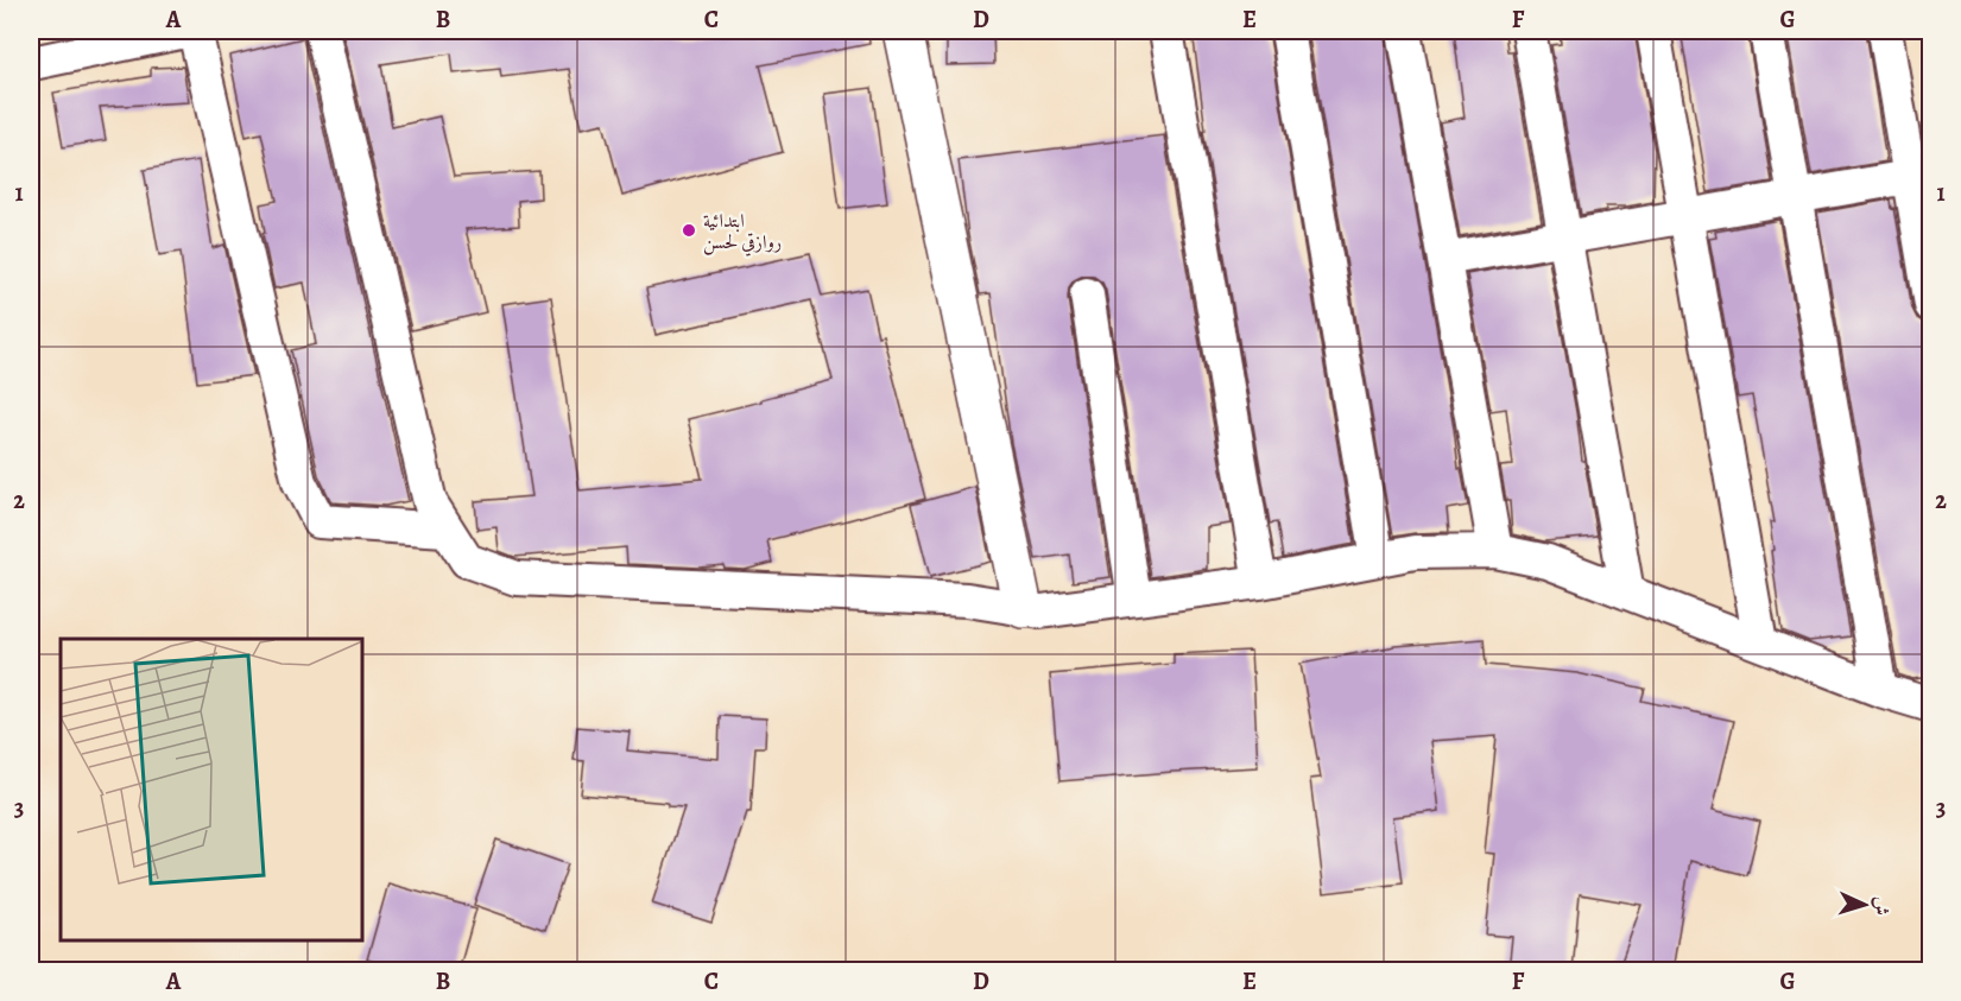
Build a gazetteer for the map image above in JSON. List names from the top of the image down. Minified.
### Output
{"places":["ابتدائية روازقي لحسن"],"north":"right","grid":{"columns":["A","B","C","D","E","F","G"],"rows":["1","2","3"]}}
